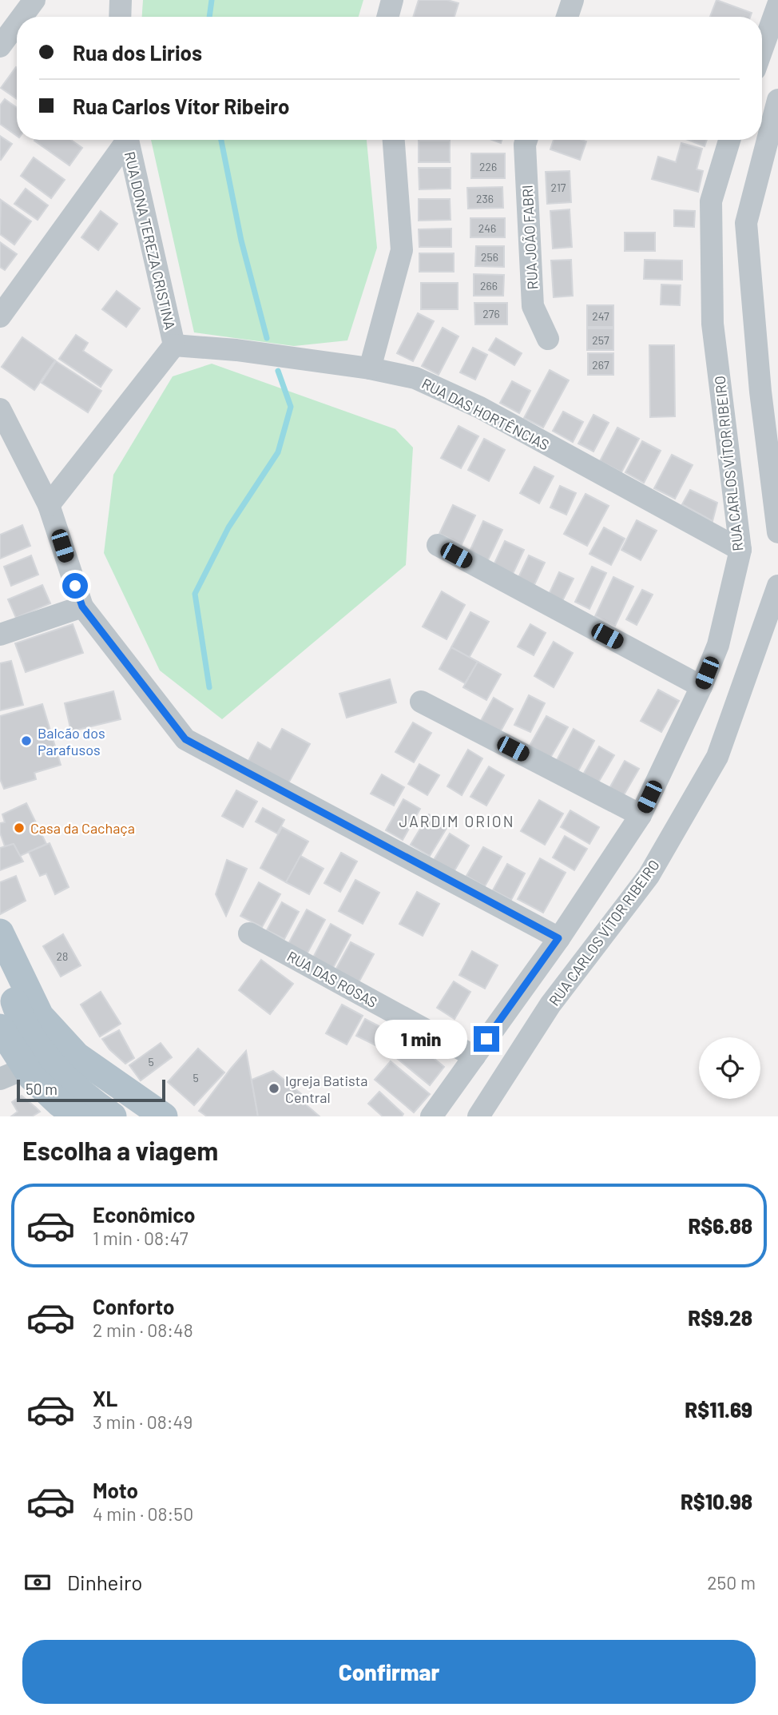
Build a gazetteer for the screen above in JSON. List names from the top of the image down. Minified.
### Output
{"streets":{"street":["RUA JOÃO FABRI","RUA DONA TEREZA CRISTINA","RUA DAS HORTÊNCIAS","RUA CARLOS VÍTOR RIBEIRO","RUA DAS ROSAS"]},"crossings":[["RUA DONA TEREZA CRISTINA","RUA DAS HORTÊNCIAS"],["RUA DAS HORTÊNCIAS","RUA CARLOS VÍTOR RIBEIRO"],["RUA CARLOS VÍTOR RIBEIRO","RUA DAS ROSAS"]],"districts":["JARDIM ORION"],"places":["Balcão dos Parafusos","Casa da Cachaça","Igreja Batista Central"],"house_numbers":["226","217","236","246","256","266","276","247","257","267","28","5","5"],"scale_bar":"50 m","page":{"banner":["Rua dos Lirios","Rua Carlos Vítor Ribeiro"],"bubble":"1 min","scale":"50 m","heading":"Escolha a viagem","list":[{"name":"Econômico","note":"1 min · 08:47","value":"R$6.88"},{"name":"Conforto","note":"2 min · 08:48","value":"R$9.28"},{"name":"XL","note":"3 min · 08:49","value":"R$11.69"},{"name":"Moto","note":"4 min · 08:50","value":"R$10.98"}],"pay":["Dinheiro","250 m"],"buttons":"Confirmar"}}
